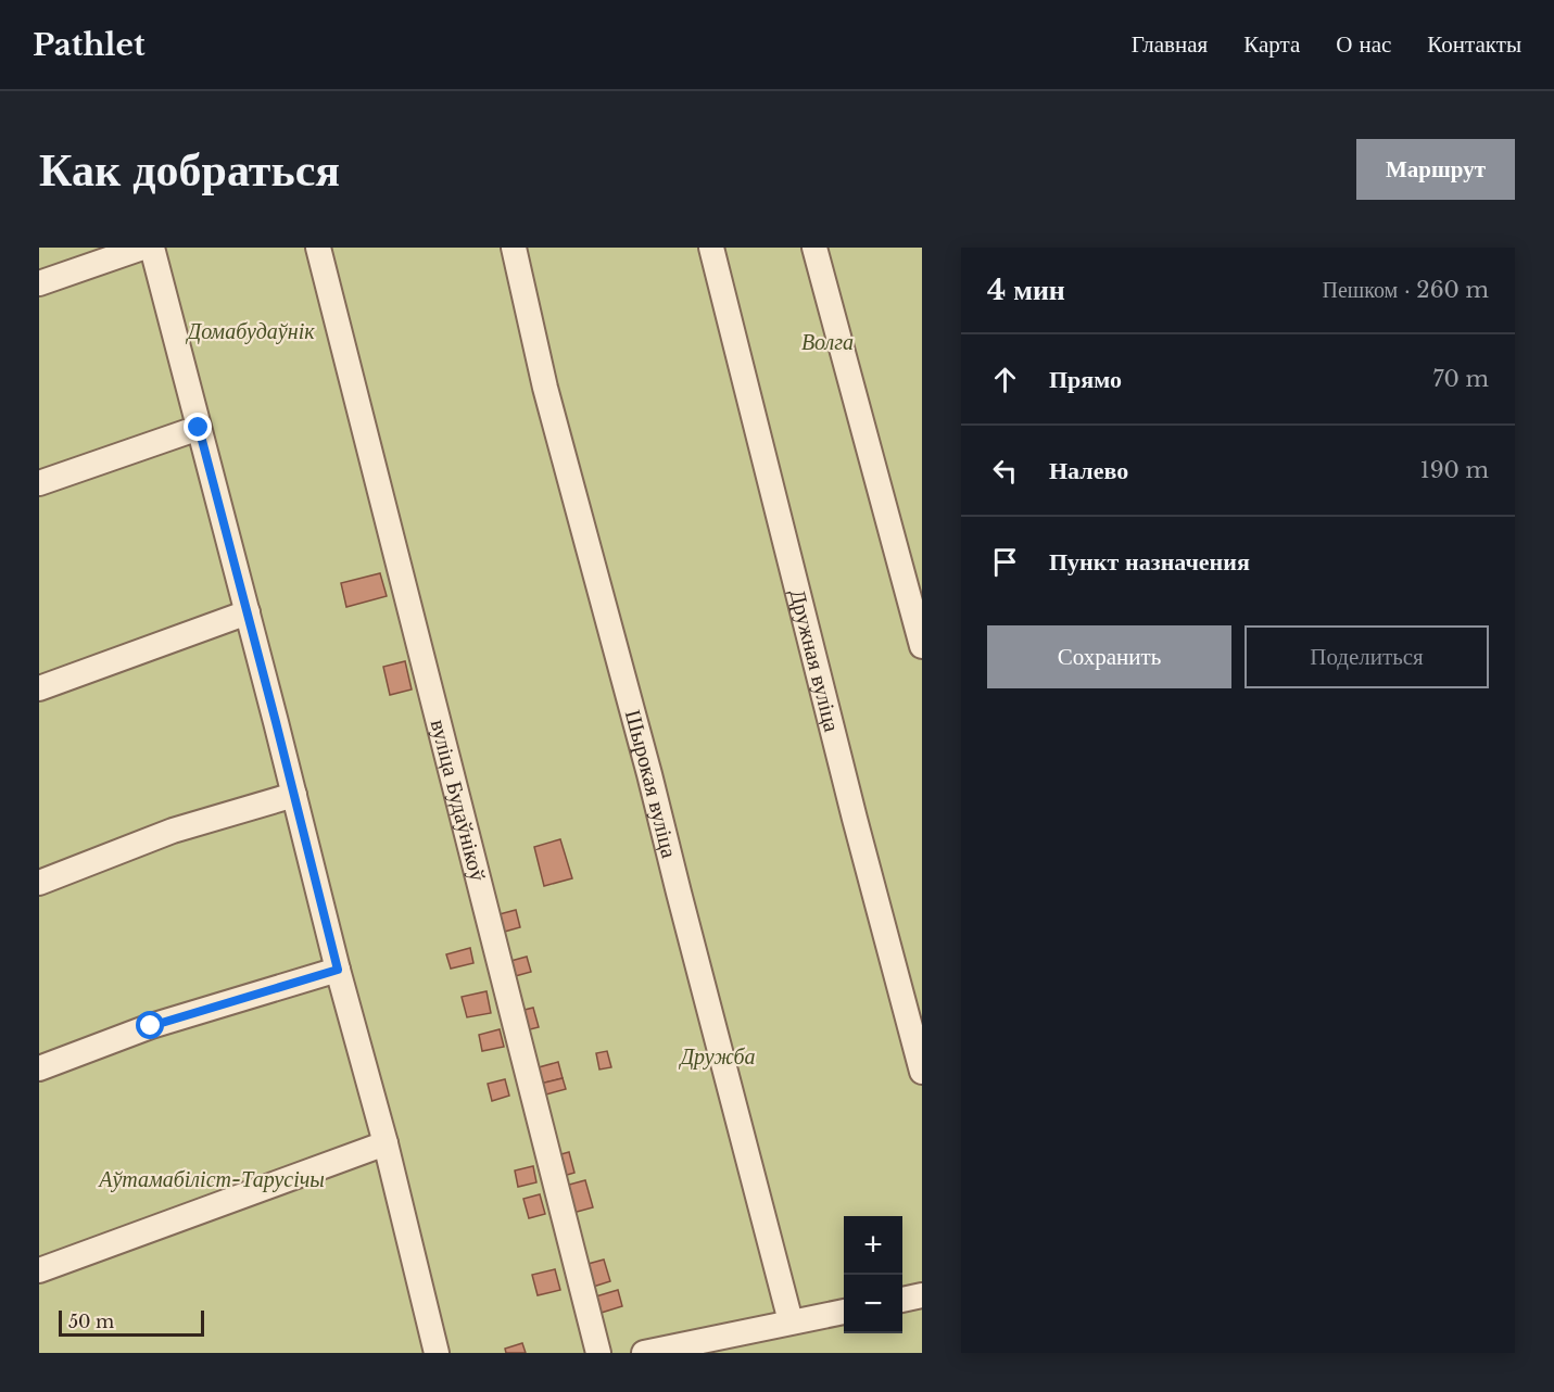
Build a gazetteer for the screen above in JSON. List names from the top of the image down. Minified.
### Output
{"streets":{"street":["Дружная вуліца","Шырокая вуліца","вуліца Будаўнікоў"]},"parks":["Домабудаўнік","Волга","Дружба","Аўтамабіліст-Тарусічы"],"scale_bar":"50 m","page":{"header":"Pathlet","nav":["Главная","Карта","О нас","Контакты"],"buttons":["Маршрут",["Сохранить","Поделиться"]],"title":"Как добраться","heading":["4 мин","Пешком · 260 m"],"list":[["Прямо","70 m"],["Налево","190 m"],"Пункт назначения"],"map_buttons":["+","−"],"scale":"50 m"}}
